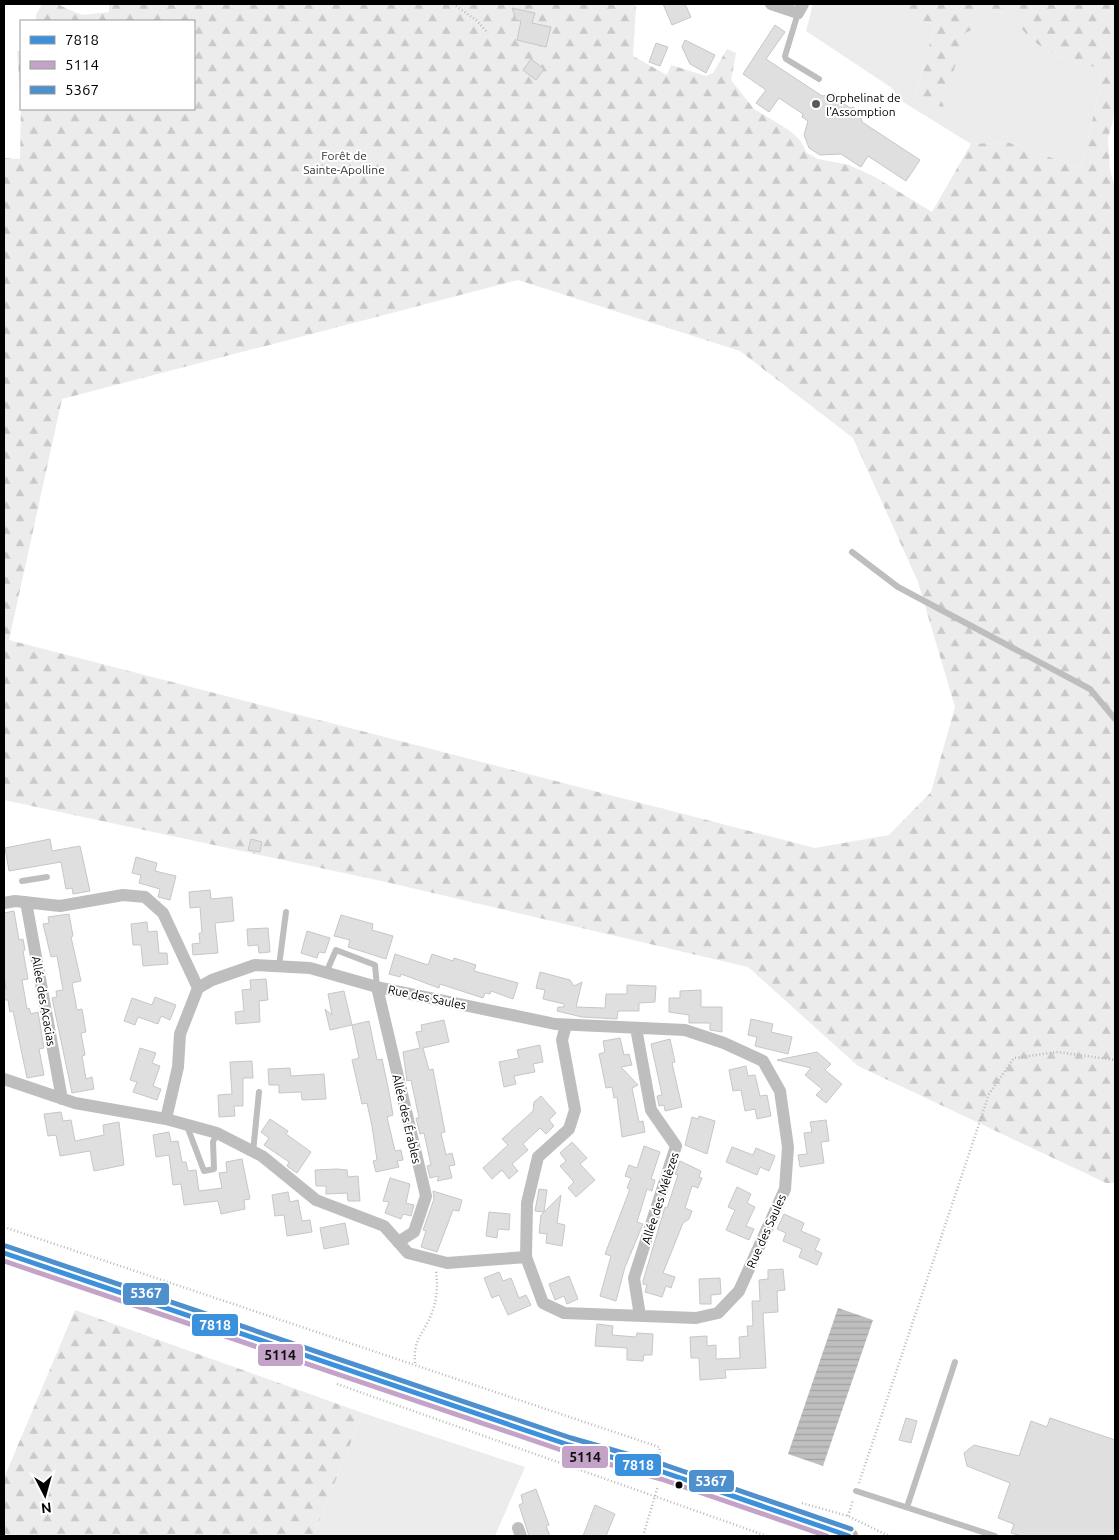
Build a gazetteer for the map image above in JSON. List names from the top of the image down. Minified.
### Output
{"streets":{"street":["Rue des Saules","Allée des Acacias","Allée des Érables","Allée des Mélèzes"]},"crossings":[["Rue des Saules","Allée des Érables"],["Rue des Saules","Allée des Mélèzes"]],"parks":["Forêt de Sainte-Apolline"],"places":["Orphelinat de l'Assomption"],"lines":["transit line 5367","transit line 7818","transit line 5114"],"legend":["7818","5114","5367"],"north":"bottom"}
